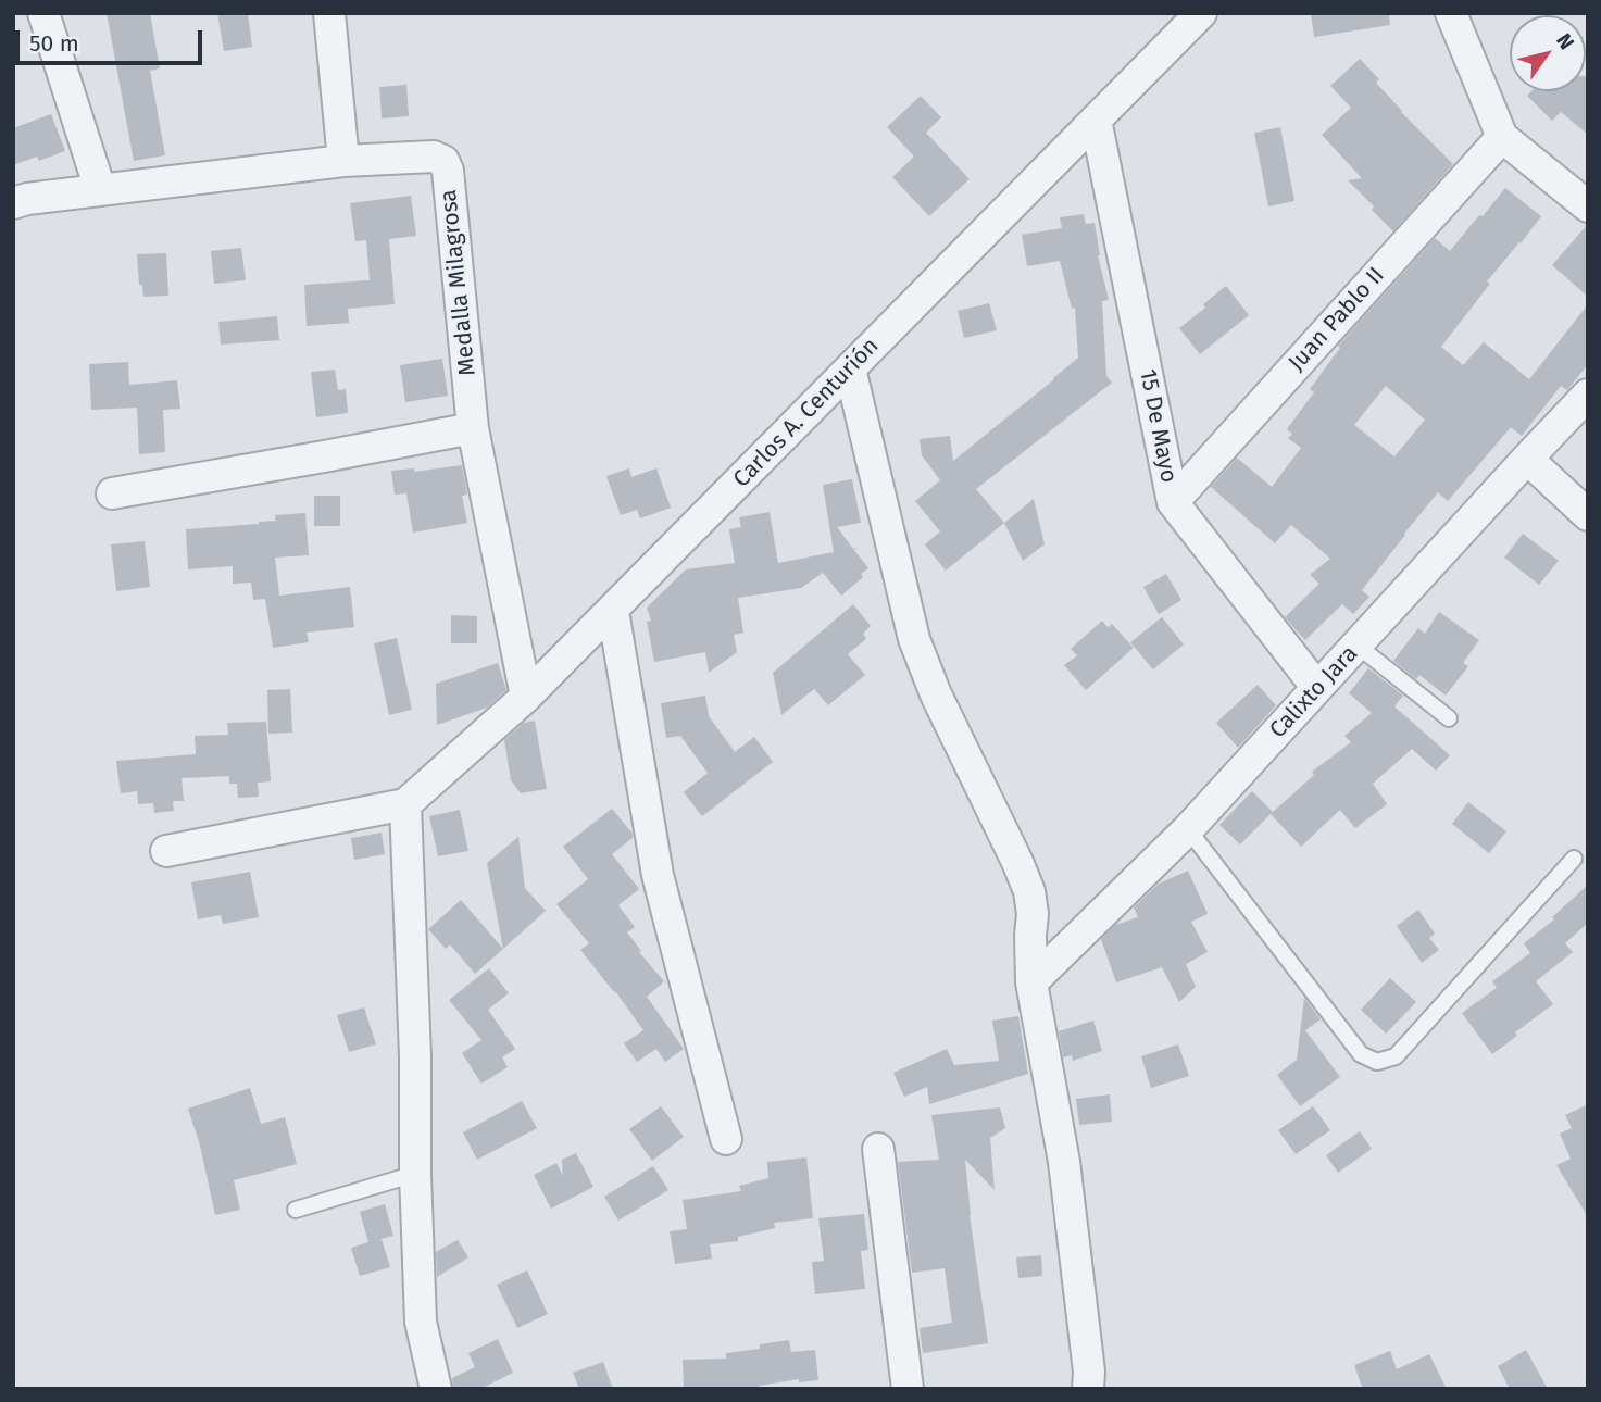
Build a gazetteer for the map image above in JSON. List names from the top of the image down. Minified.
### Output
{"streets":{"street":["Medalla Milagrosa","Juan Pablo II","Carlos A. Centurión","15 De Mayo","Calixto Jara"]},"crossings":[["Medalla Milagrosa","Carlos A. Centurión"],["Juan Pablo II","15 De Mayo"],["Carlos A. Centurión","15 De Mayo"],["15 De Mayo","Calixto Jara"]],"scale_bar":"50 m","north":"top right"}
